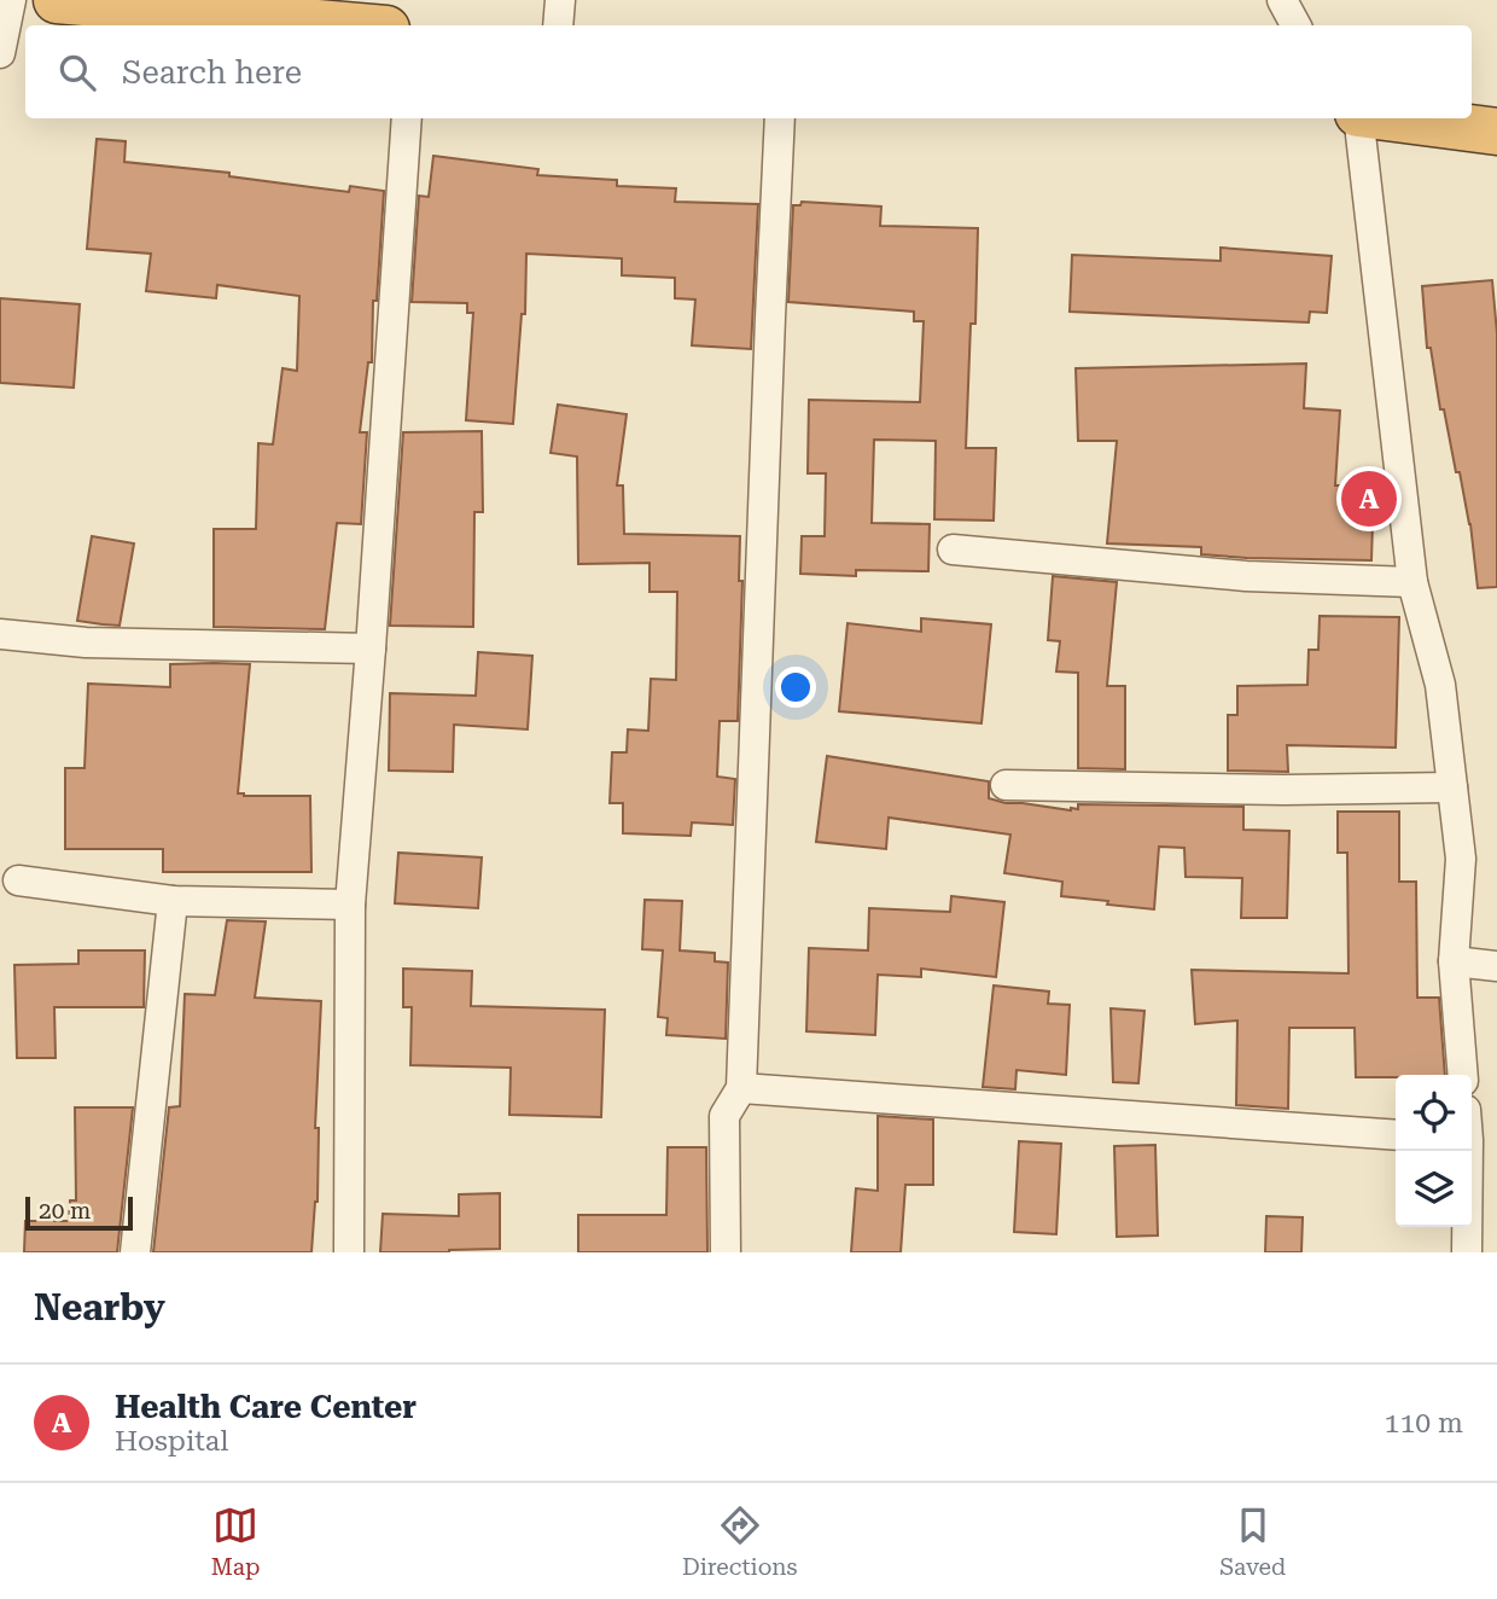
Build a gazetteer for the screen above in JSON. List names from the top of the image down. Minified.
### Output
{"scale_bar":"20 m","page":{"search":"Search here","pins":"A","scale":"20 m","heading":"Nearby","list":[{"mark":"A","name":"Health Care Center","note":"Hospital","value":"110 m"}],"nav":["Map","Directions","Saved"]}}
